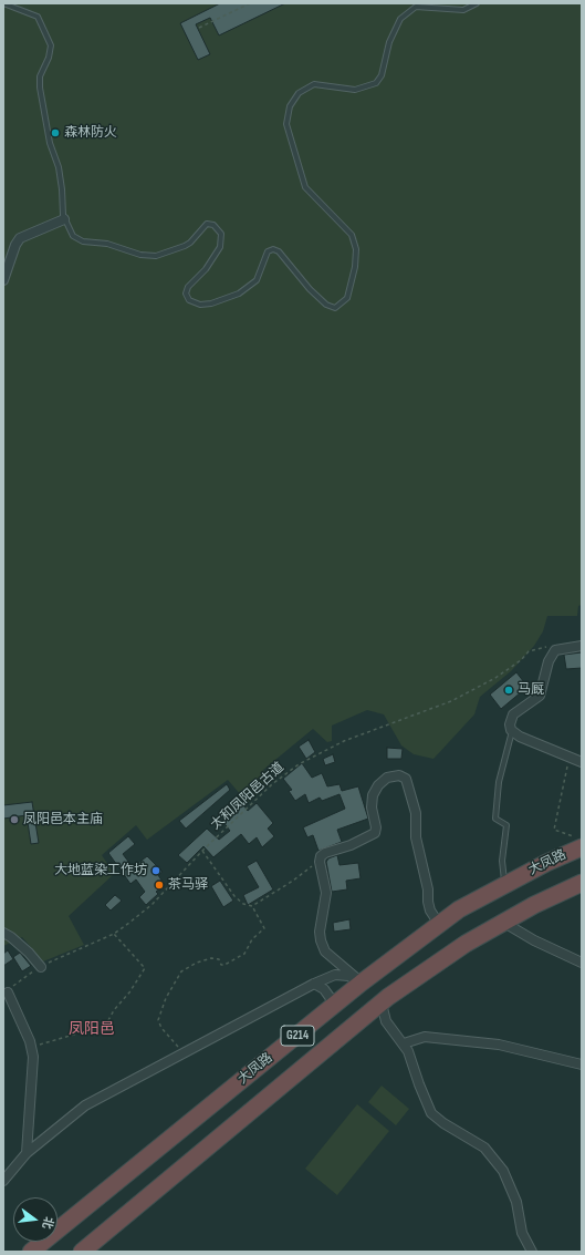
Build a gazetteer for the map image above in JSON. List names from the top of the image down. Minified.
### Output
{"streets":{"highway":["大凤路","G214"],"path":["太和凤阳邑古道"]},"districts":["凤阳邑"],"places":["森林防火","马厩","凤阳邑本主庙","大地蓝染工作坊","茶马驿"],"north":"right"}
